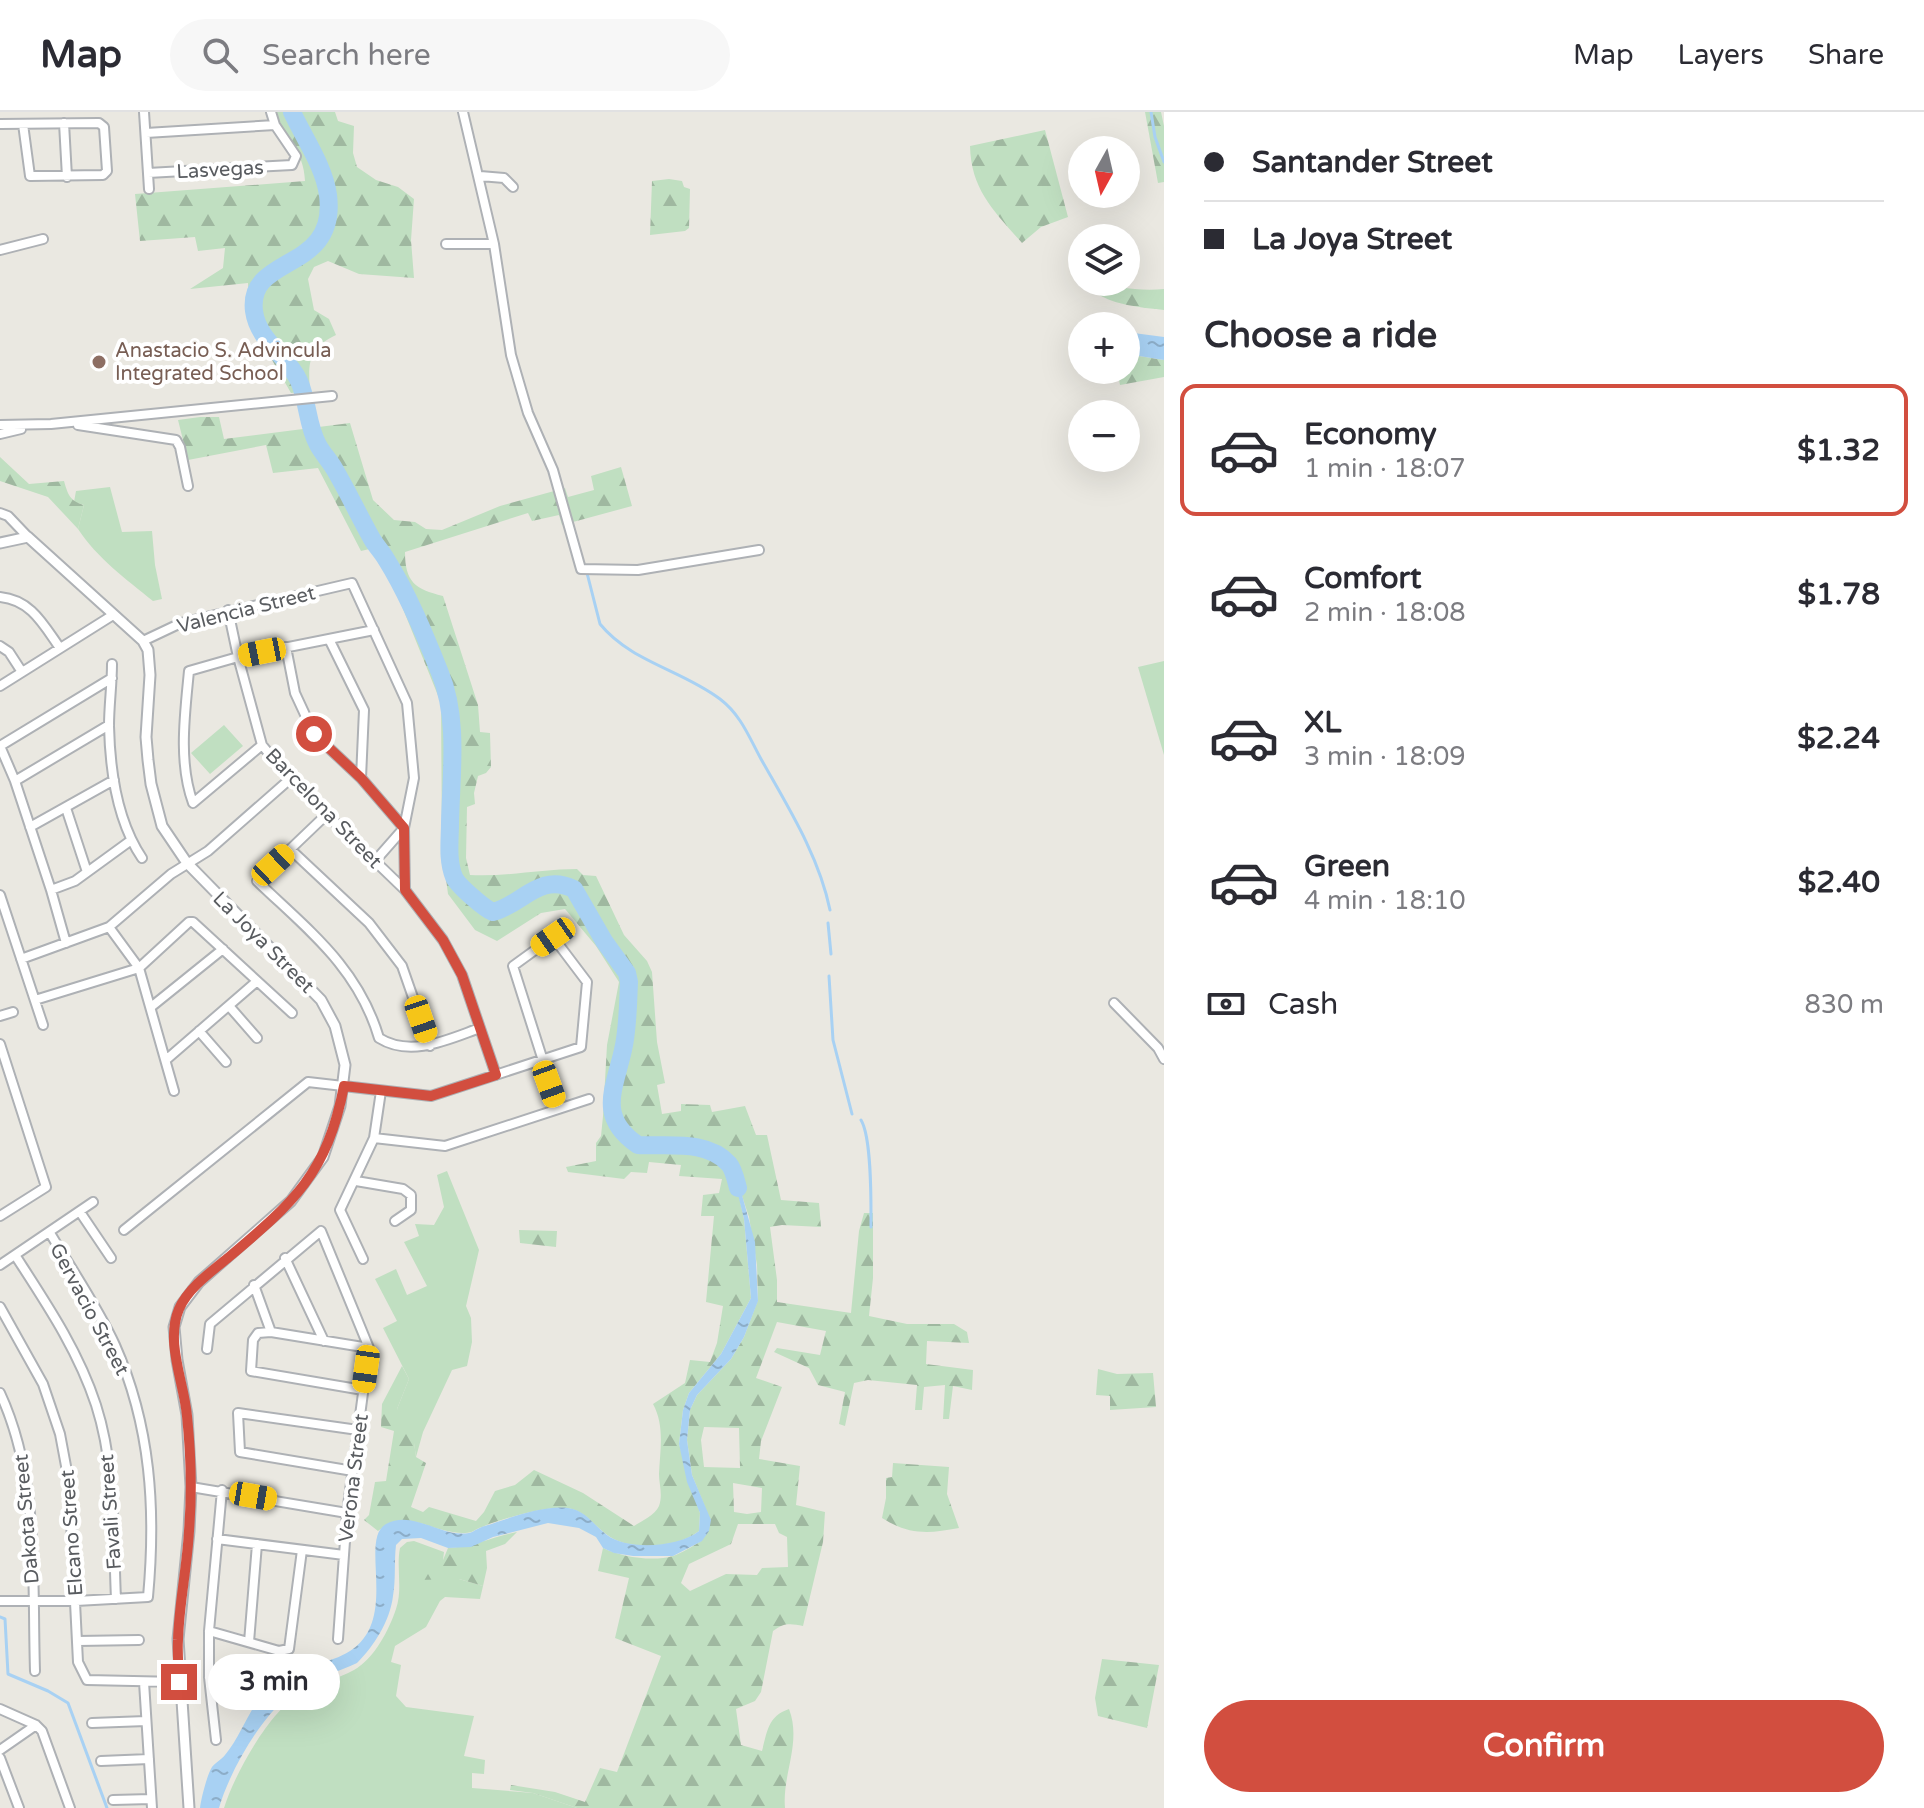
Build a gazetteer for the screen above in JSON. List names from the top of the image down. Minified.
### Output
{"streets":{"street":["Lasvegas","Valencia Street","Barcelona Street","La Joya Street","Gervacio Street","Verona Street","Favali Street","Dakota Street","Elcano Street"]},"crossings":[["Valencia Street","Barcelona Street"],["Valencia Street","La Joya Street"],["La Joya Street","Elcano Street"],["Gervacio Street","Favali Street"],["Gervacio Street","Dakota Street"],["Gervacio Street","Elcano Street"]],"places":["Anastacio S. Advincula Integrated School"],"north":"bottom","page":{"header":"Map","search":"Search here","nav":["Map","Layers","Share"],"banner":["Santander Street","La Joya Street"],"map_buttons":["+","−"],"heading":"Choose a ride","list":[{"name":"Economy","note":"1 min · 18:07","value":"$1.32"},{"name":"Comfort","note":"2 min · 18:08","value":"$1.78"},{"name":"XL","note":"3 min · 18:09","value":"$2.24"},{"name":"Green","note":"4 min · 18:10","value":"$2.40"}],"pay":["Cash","830 m"],"bubble":"3 min","buttons":"Confirm"}}
